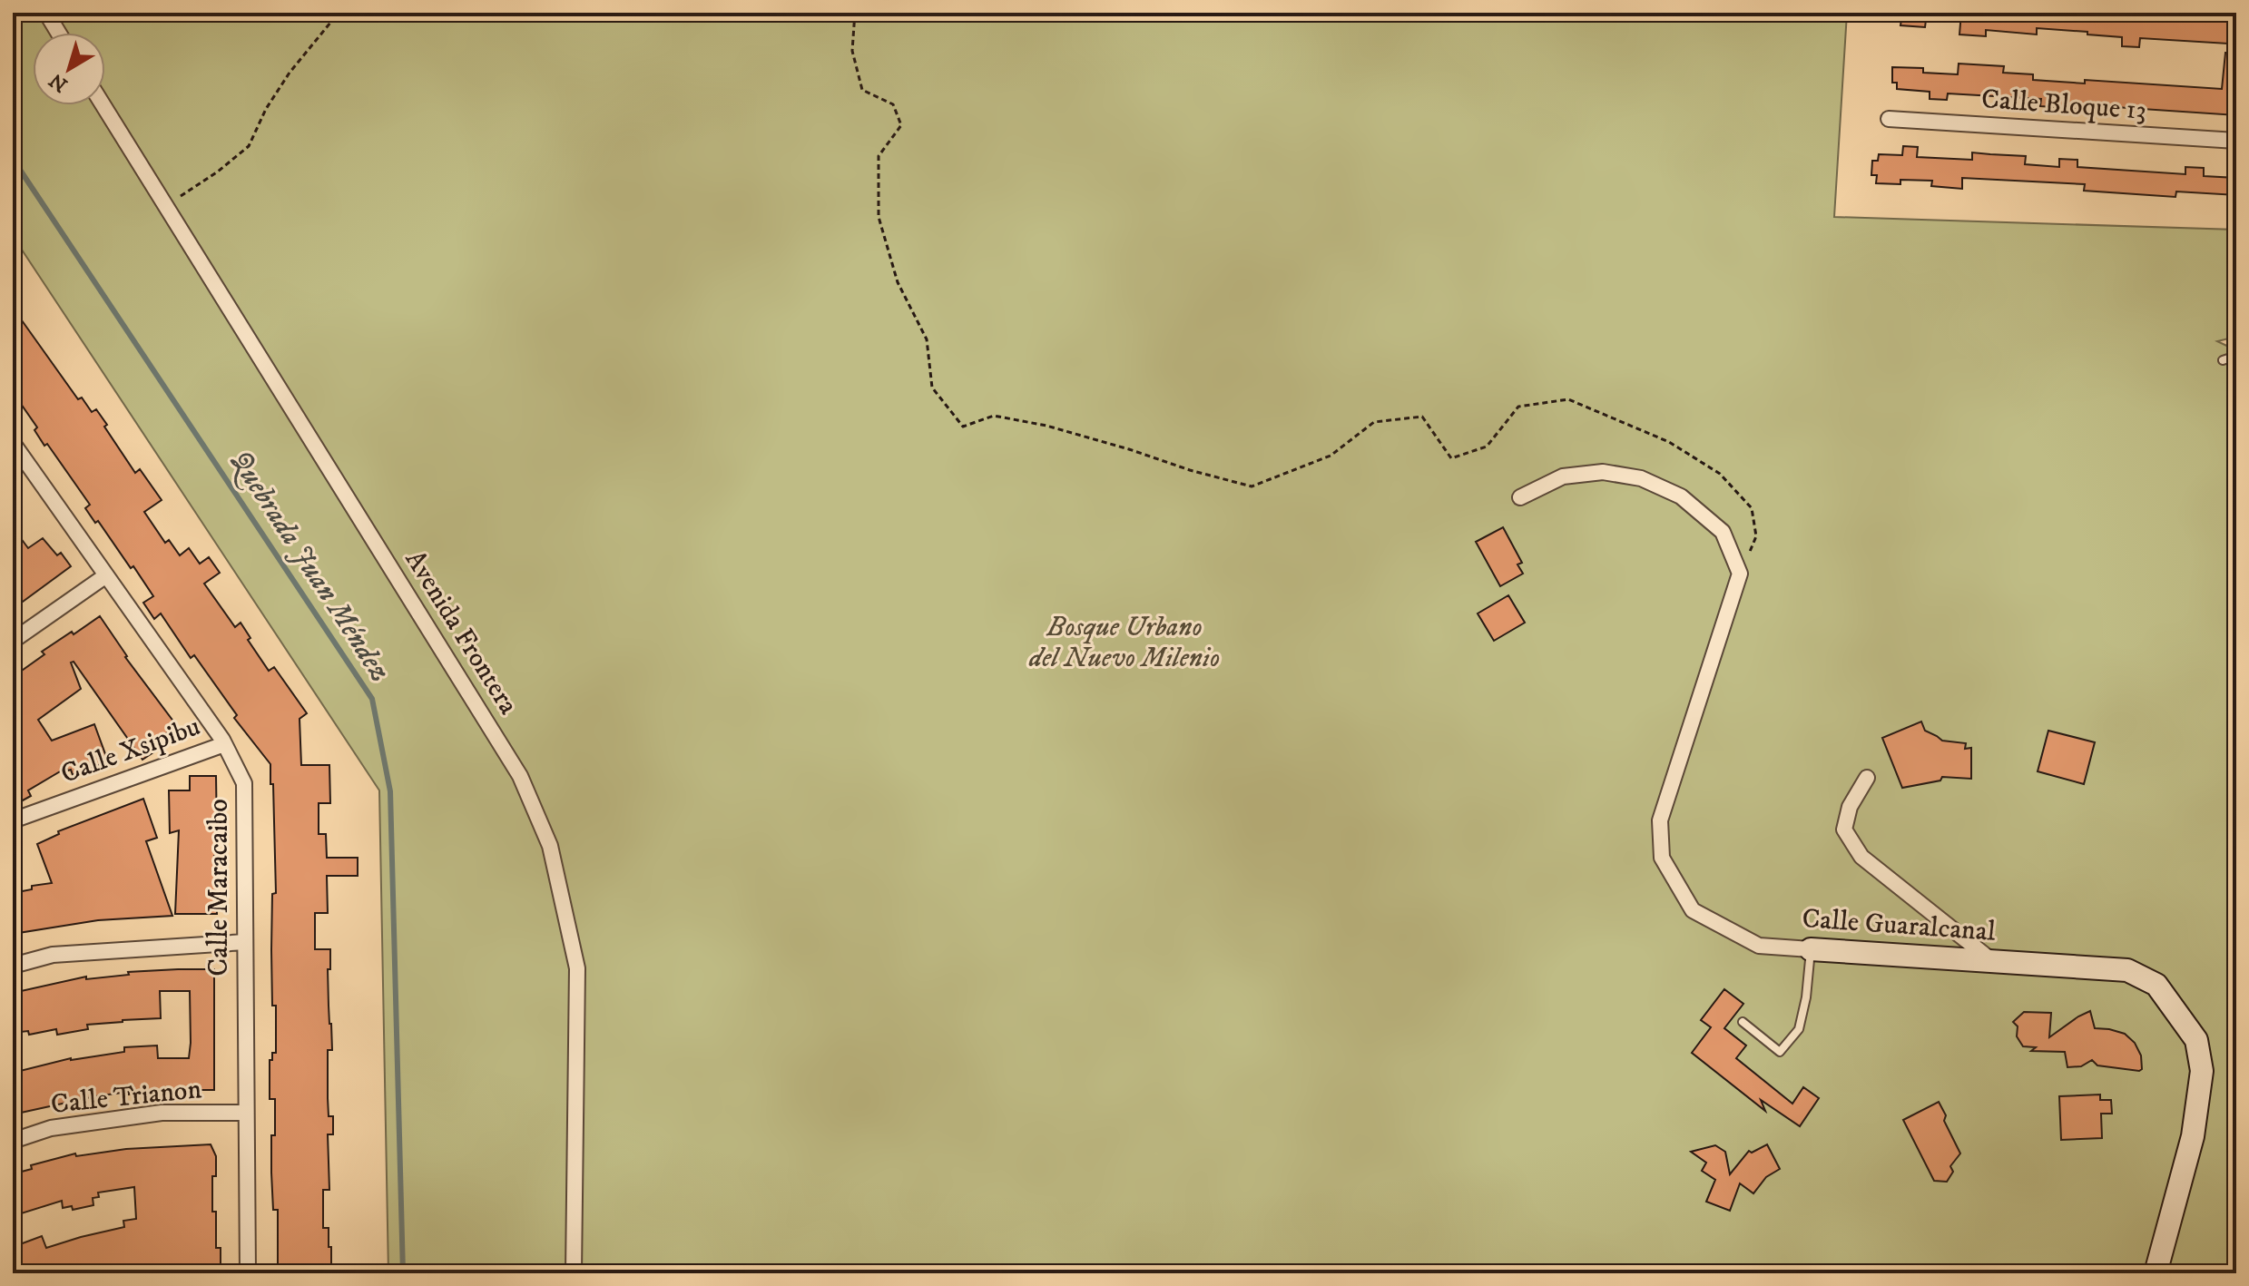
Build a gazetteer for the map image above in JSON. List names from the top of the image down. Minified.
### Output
{"streets":{"street":["Calle Bloque 13","Avenida Frontera","Calle Xsipibu","Calle Maracaibo","Calle Guaralcanal","Calle Trianon"]},"crossings":[["Calle Xsipibu","Calle Maracaibo"],["Calle Maracaibo","Calle Trianon"]],"water":["Quebrada Juan Méndez"],"parks":["Bosque Urbano del Nuevo Milenio"],"north":"bottom left"}
